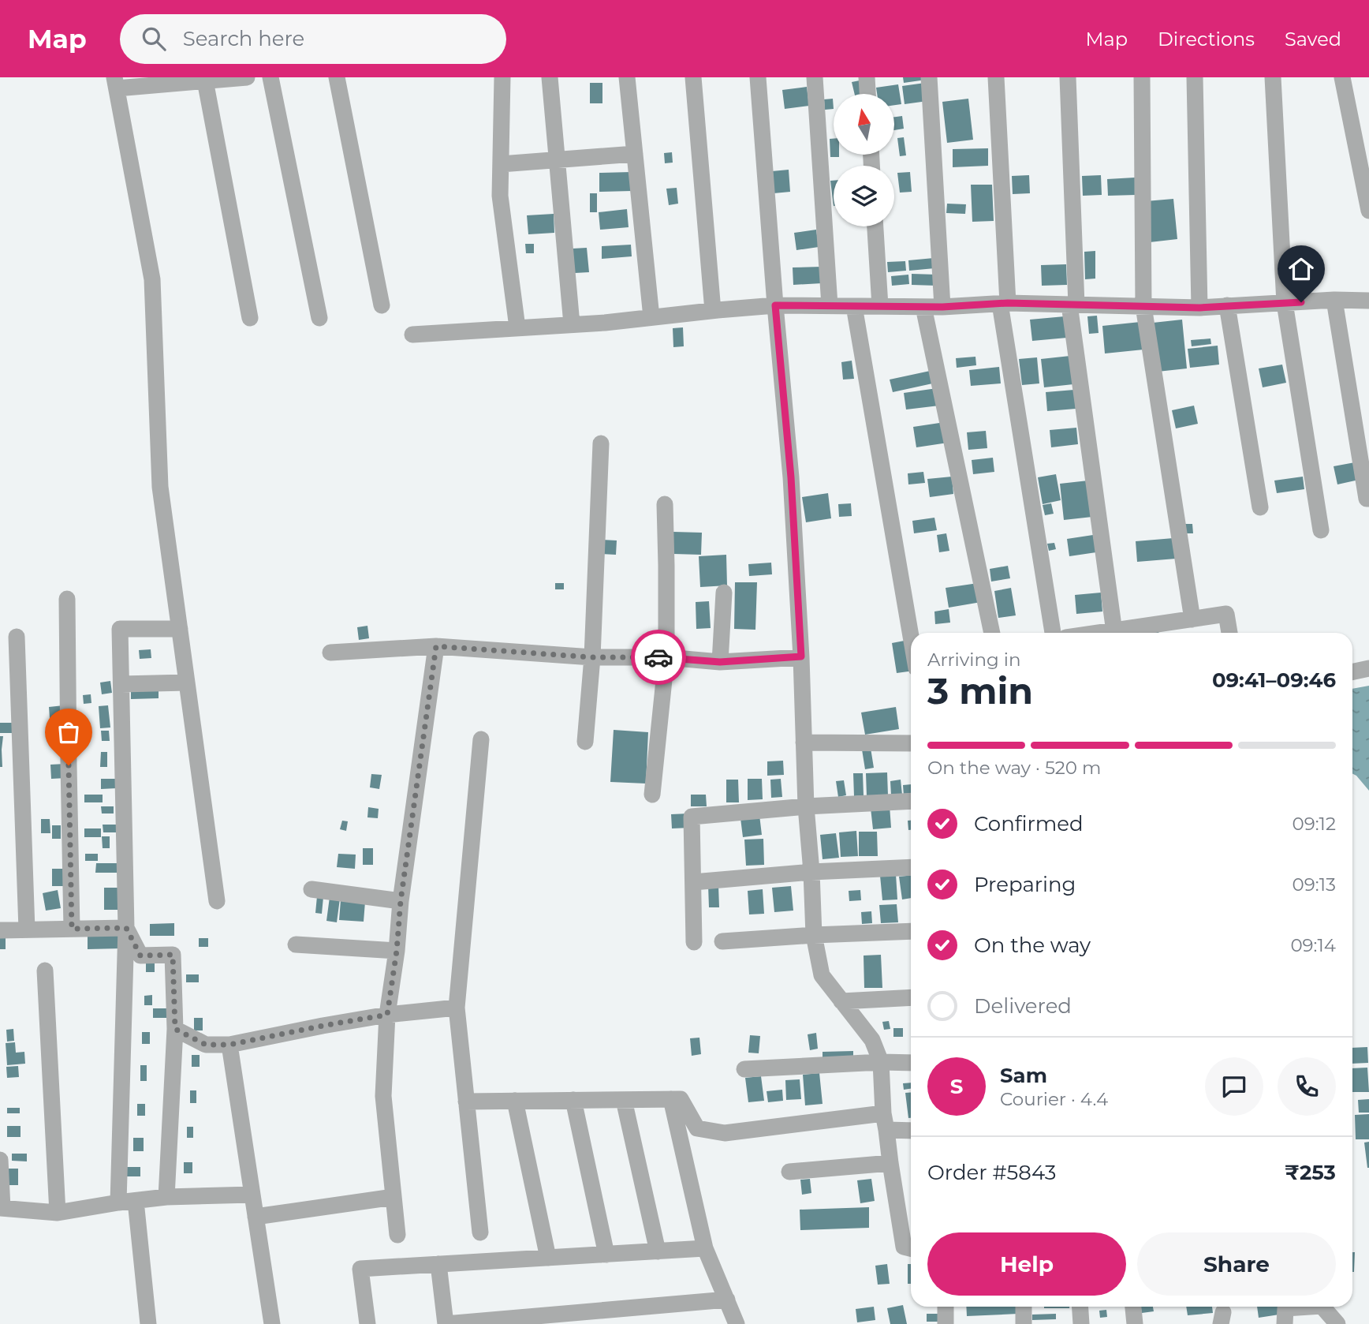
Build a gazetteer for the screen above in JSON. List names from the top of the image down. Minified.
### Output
{"north":"top","page":{"header":"Map","search":"Search here","nav":["Map","Directions","Saved"],"heading":["3 min","Arriving in","09:41–09:46"],"panel":["Sam","Courier · 4.4","Order #5843","₹253"],"bar":"On the way · 520 m","list":[["Confirmed","09:12"],["Preparing","09:13"],["On the way","09:14"],"Delivered"],"round":"S","buttons":["Help","Share"]}}
